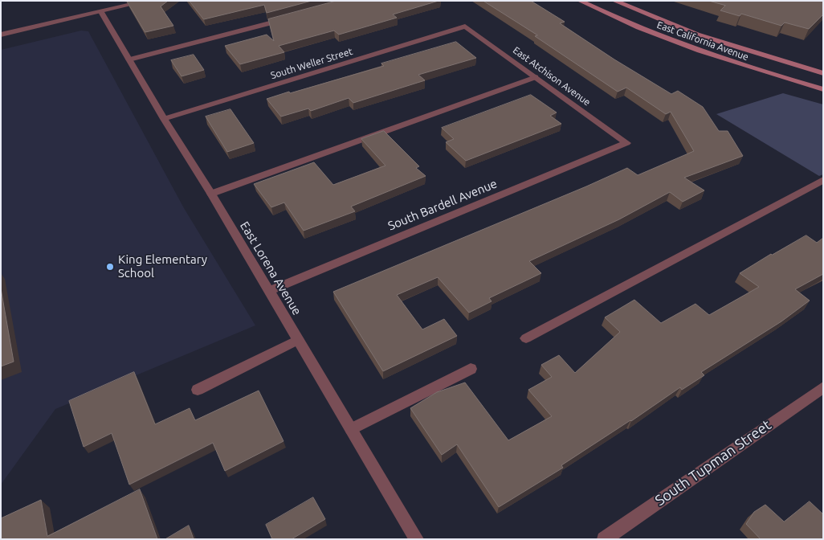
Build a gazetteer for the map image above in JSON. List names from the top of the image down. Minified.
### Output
{"streets":{"main road":["East California Avenue"],"street":["South Weller Street","East Atchison Avenue","South Bardell Avenue","East Lorena Avenue","South Tupman Street"]},"crossings":[["South Weller Street","East Atchison Avenue"],["South Weller Street","East Lorena Avenue"],["East Atchison Avenue","South Bardell Avenue"],["South Bardell Avenue","East Lorena Avenue"]],"places":["King Elementary School"]}
